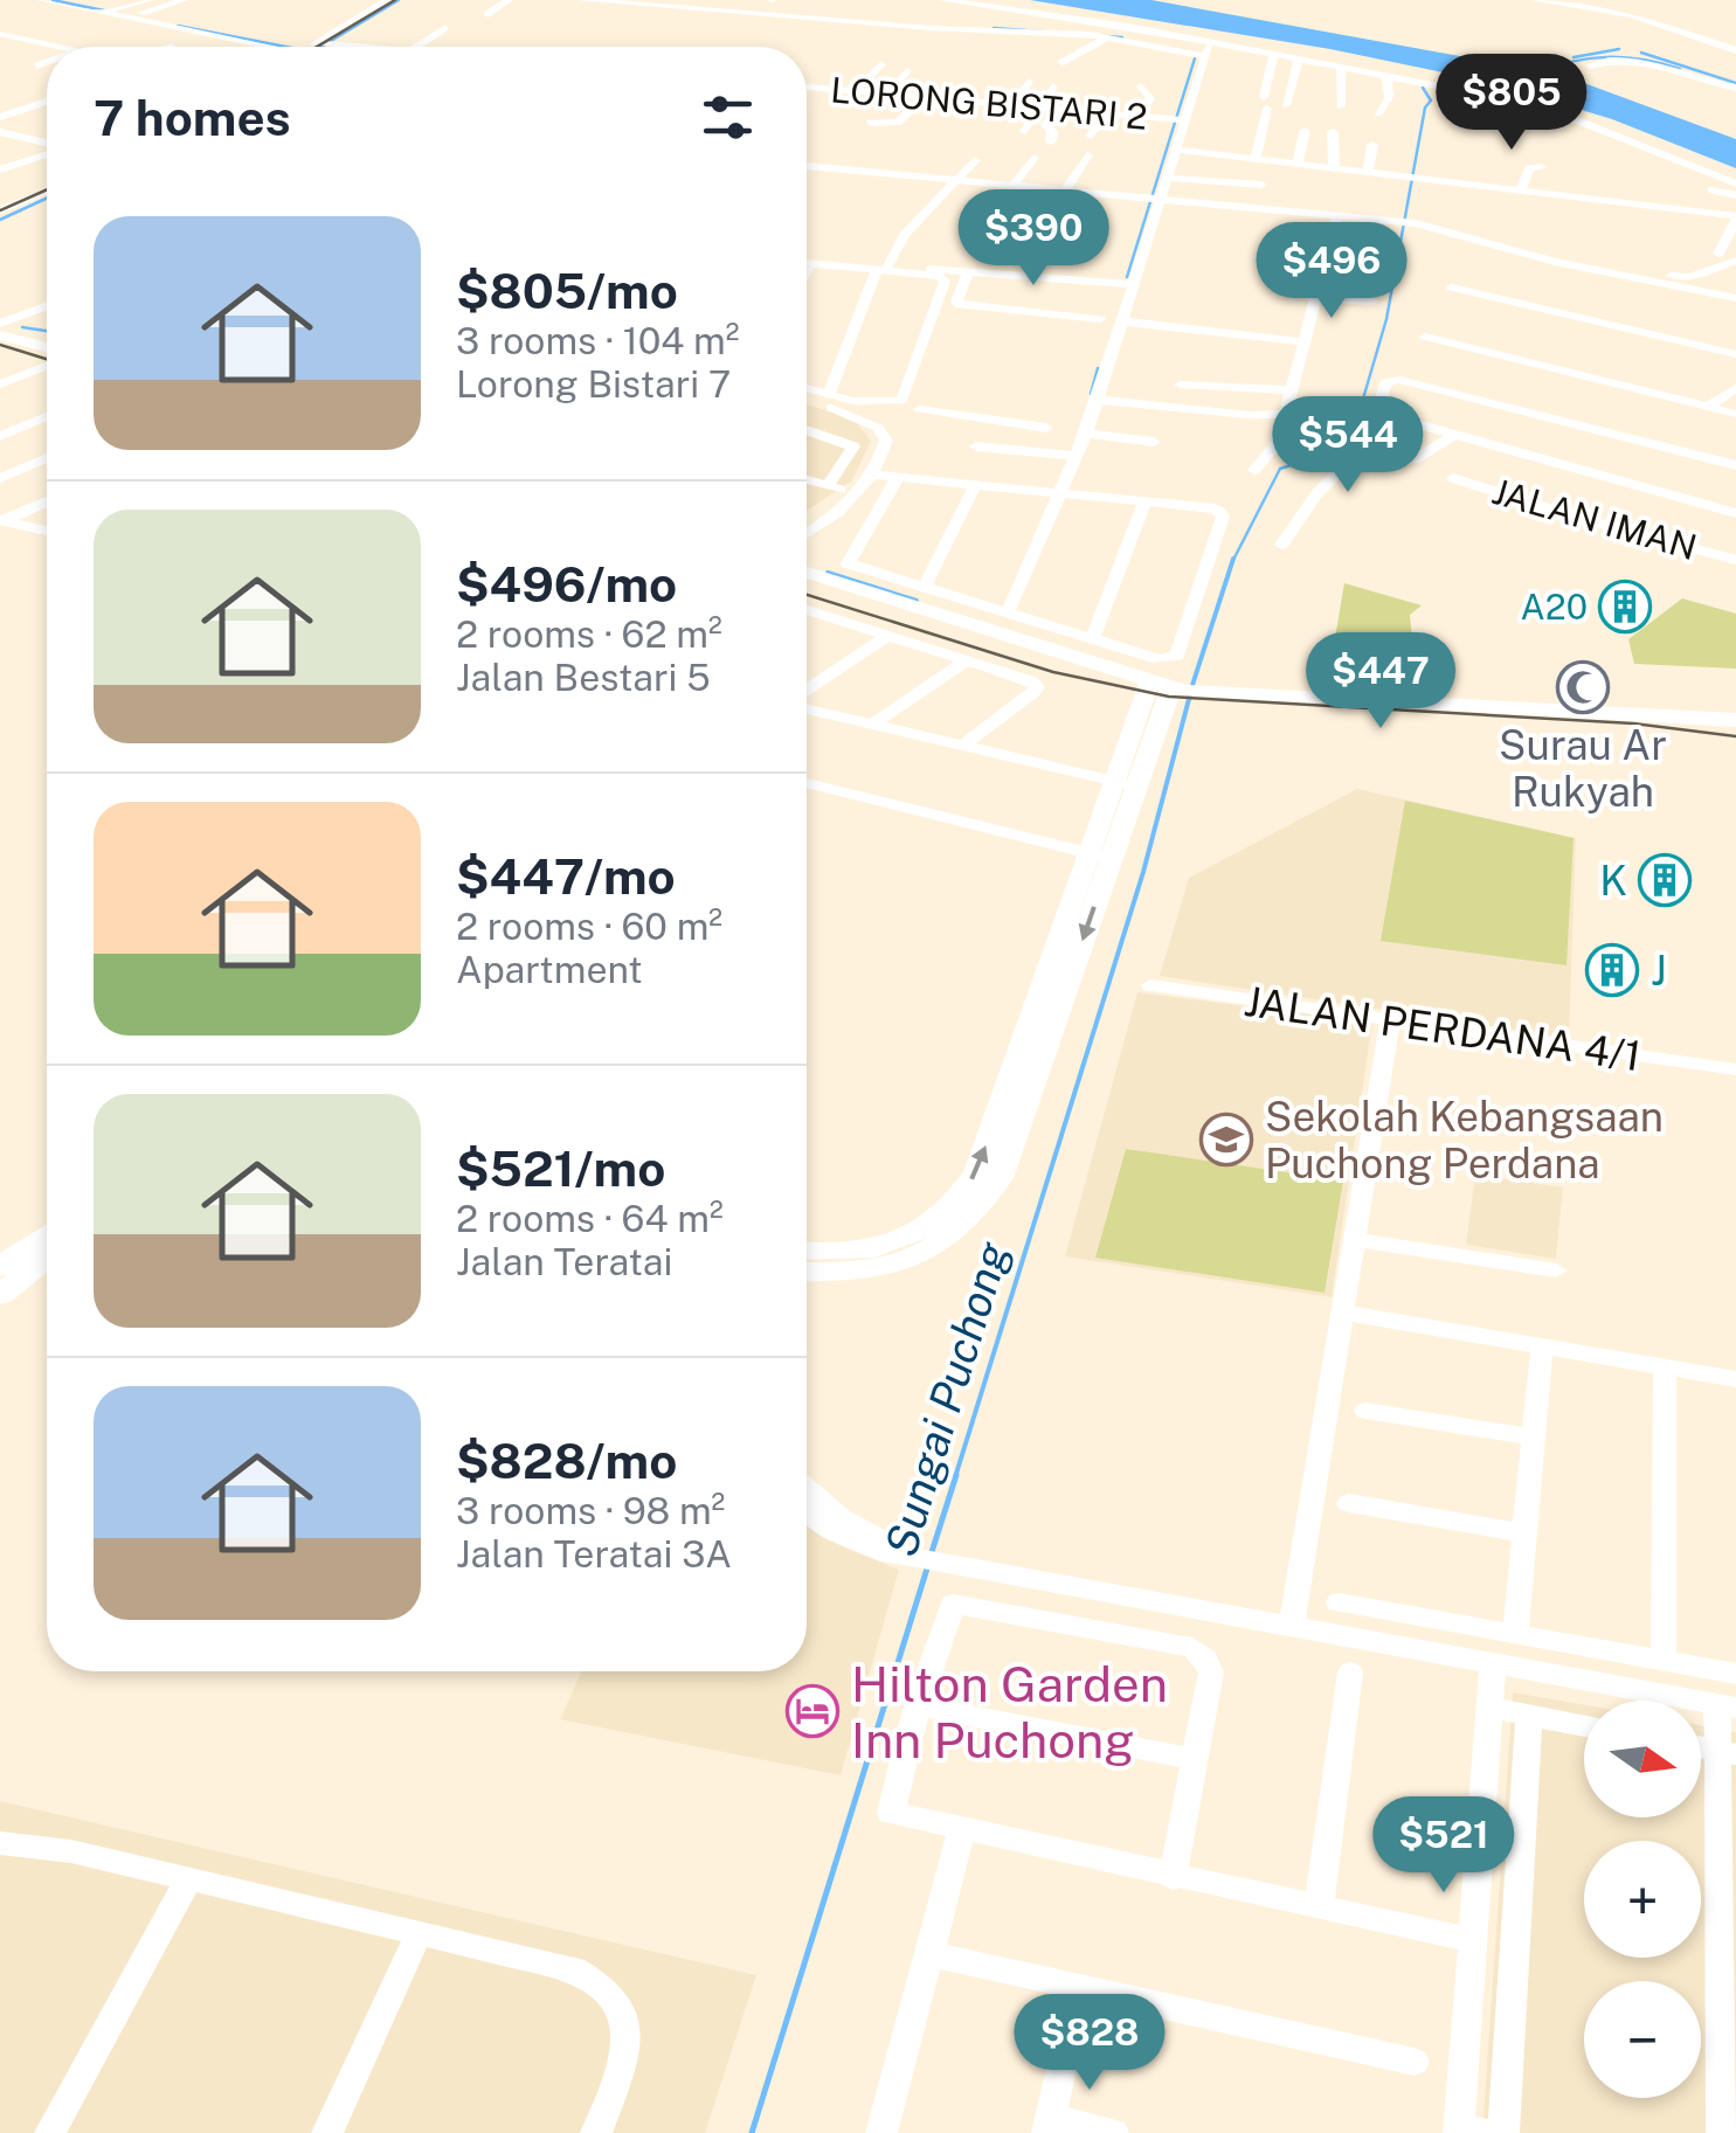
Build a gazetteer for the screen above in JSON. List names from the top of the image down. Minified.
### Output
{"streets":{"street":["LORONG BISTARI 2","JALAN IMAN","JALAN PERDANA 4/1"]},"water":["Sungai Puchong"],"places":{"building":["A20","K","J"],"mosque":["Surau Ar Rukyah"],"school or university":["Sekolah Kebangsaan Puchong Perdana"],"hotel":["Hilton Garden Inn Puchong"]},"north":"right","page":{"heading":"7 homes","price":["$805","$390","$496","$544","$447","$521","$828"],"list":[{"name":"$805/mo","note":"3 rooms · 104 m² · Lorong Bistari 7"},{"name":"$496/mo","note":"2 rooms · 62 m² · Jalan Bestari 5"},{"name":"$447/mo","note":"2 rooms · 60 m² · Apartment"},{"name":"$521/mo","note":"2 rooms · 64 m² · Jalan Teratai"},{"name":"$828/mo","note":"3 rooms · 98 m² · Jalan Teratai 3A"}],"map_buttons":["+","−"]}}
